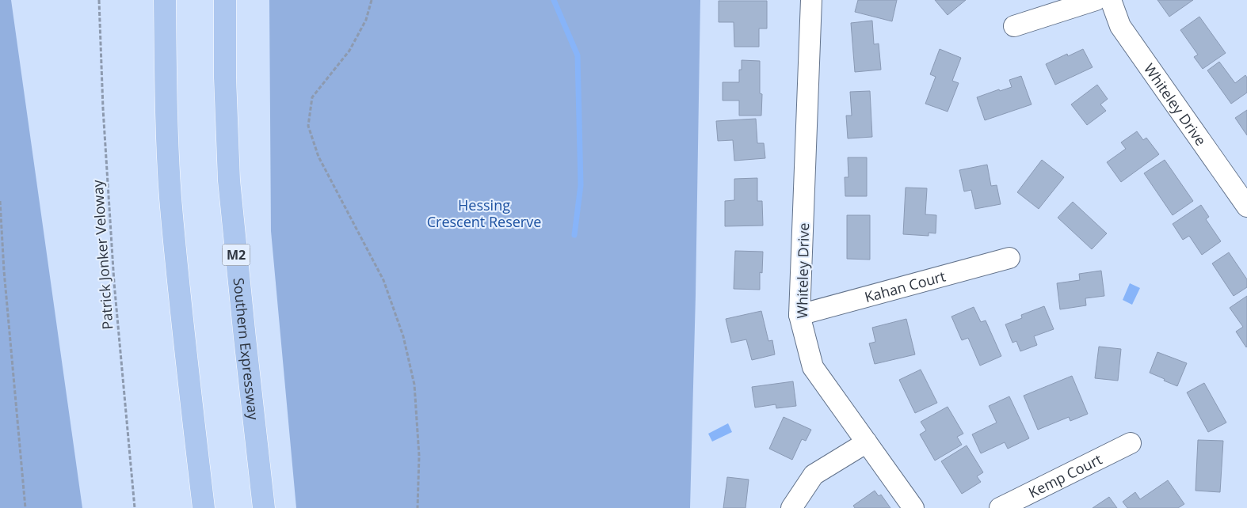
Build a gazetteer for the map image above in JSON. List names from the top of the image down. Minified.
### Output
{"streets":{"highway":["M2","Southern Expressway"],"street":["Whiteley Drive","Kahan Court","Kemp Court"],"path":["Patrick Jonker Veloway"]},"crossings":[["Whiteley Drive","Kahan Court"]],"parks":["Hessing Crescent Reserve"]}
